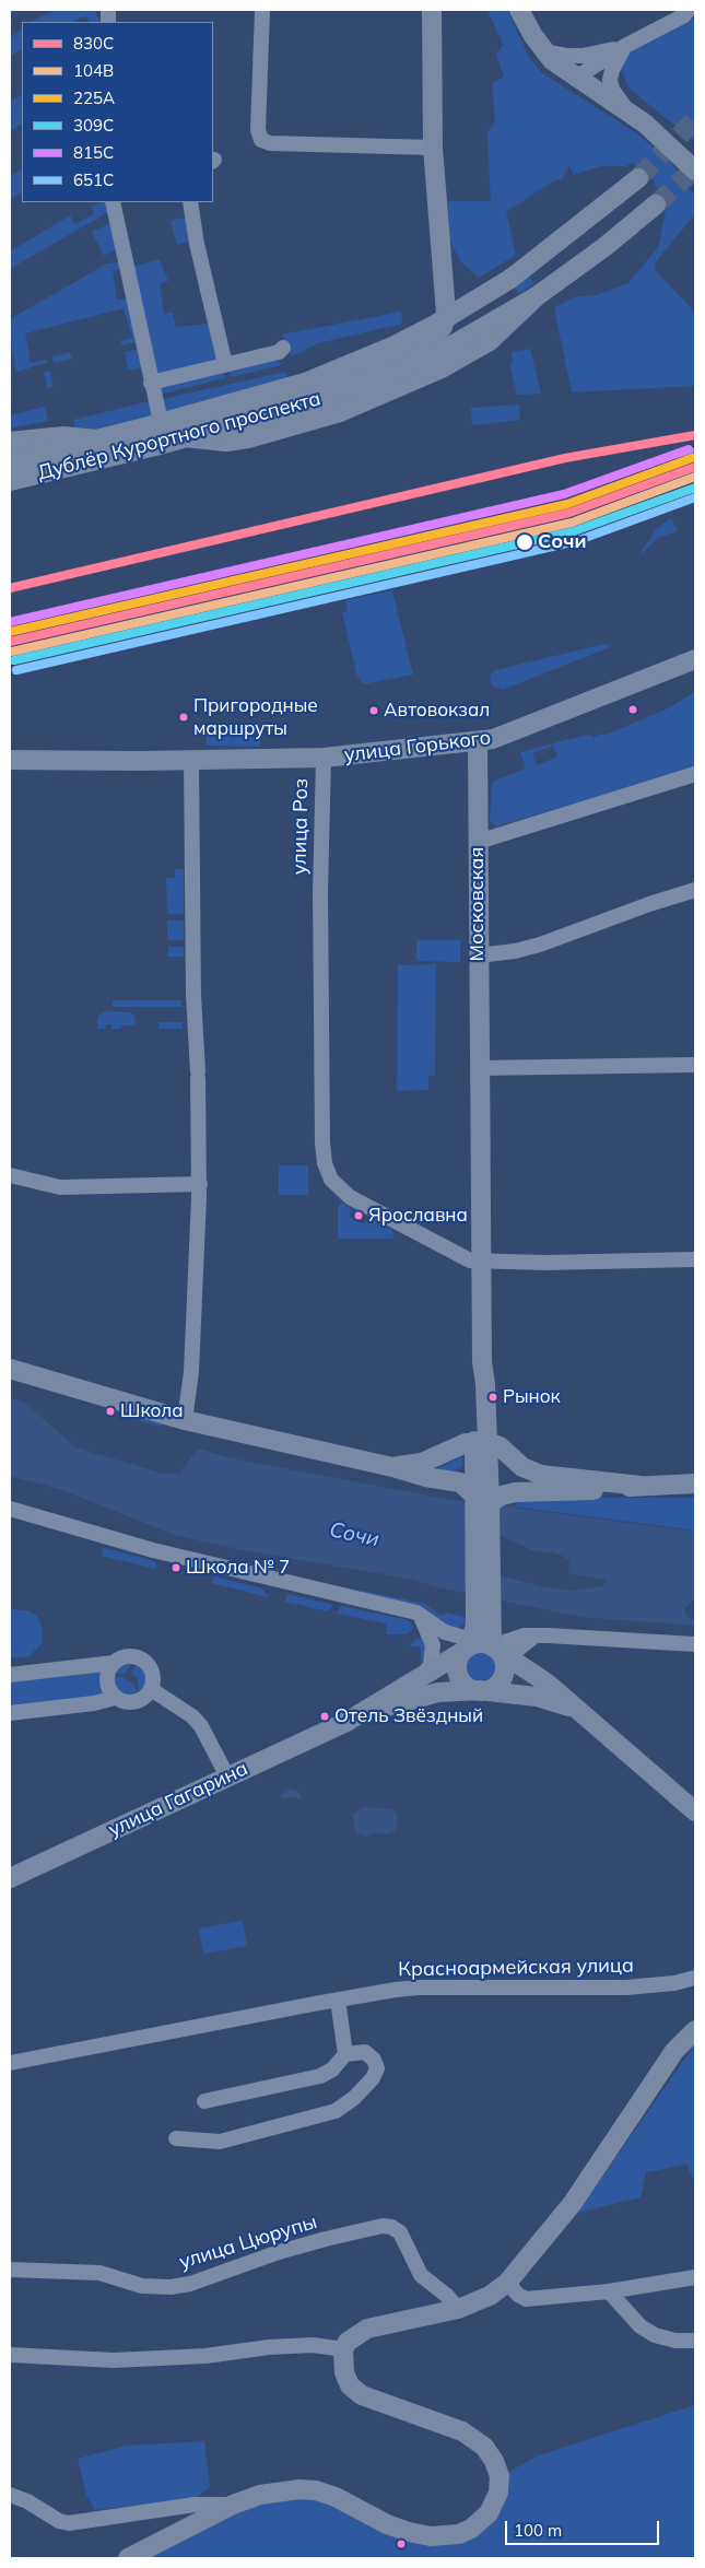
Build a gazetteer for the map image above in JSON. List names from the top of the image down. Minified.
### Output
{"streets":{"main road":["Дублёр Курортного проспекта","улица Горького","Московская","улица Гагарина"],"street":["улица Роз","Красноармейская улица","улица Цюрупы"]},"crossings":[["улица Горького","улица Роз"],["улица Горького","Московская"],["улица Роз","Московская"]],"water":["Сочи"],"places":["Сочи","Автовокзал","Пригородные маршруты","Ярославна","Рынок","Школа","Школа № 7","Отель Звёздный"],"lines":["transit line 830С","transit line 815С","transit line 225А","transit line 104В","transit line 309С","transit line 651С"],"legend":["830С","104В","225А","309С","815С","651С"],"scale_bar":"100 m"}
